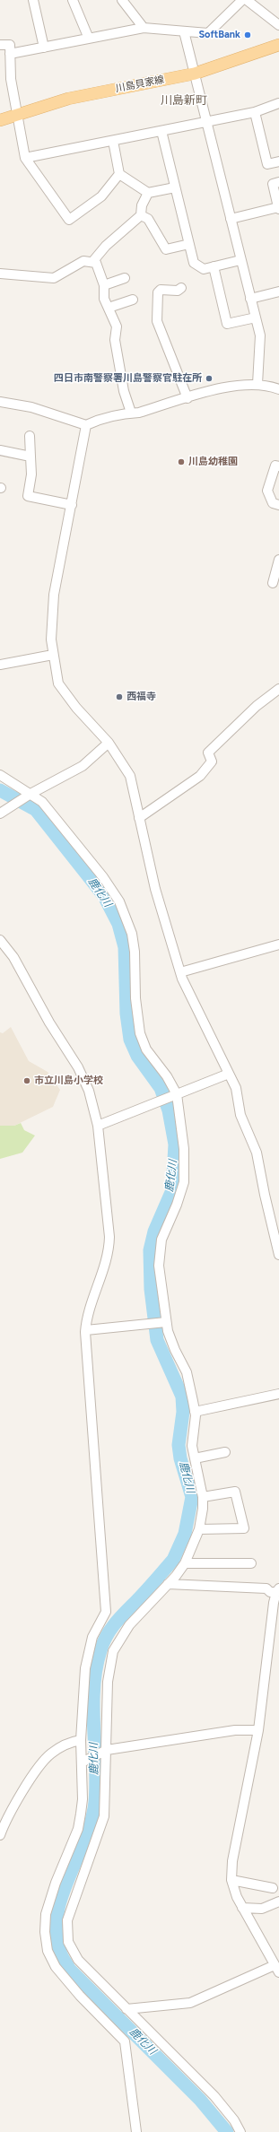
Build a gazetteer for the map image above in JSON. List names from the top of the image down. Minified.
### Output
{"streets":{"main road":["川島貝家線"]},"districts":["川島新町"],"water":["鹿化川"],"places":["SoftBank","四日市南警察署川島警察官駐在所","川島幼稚園","西福寺","市立川島小学校"]}
